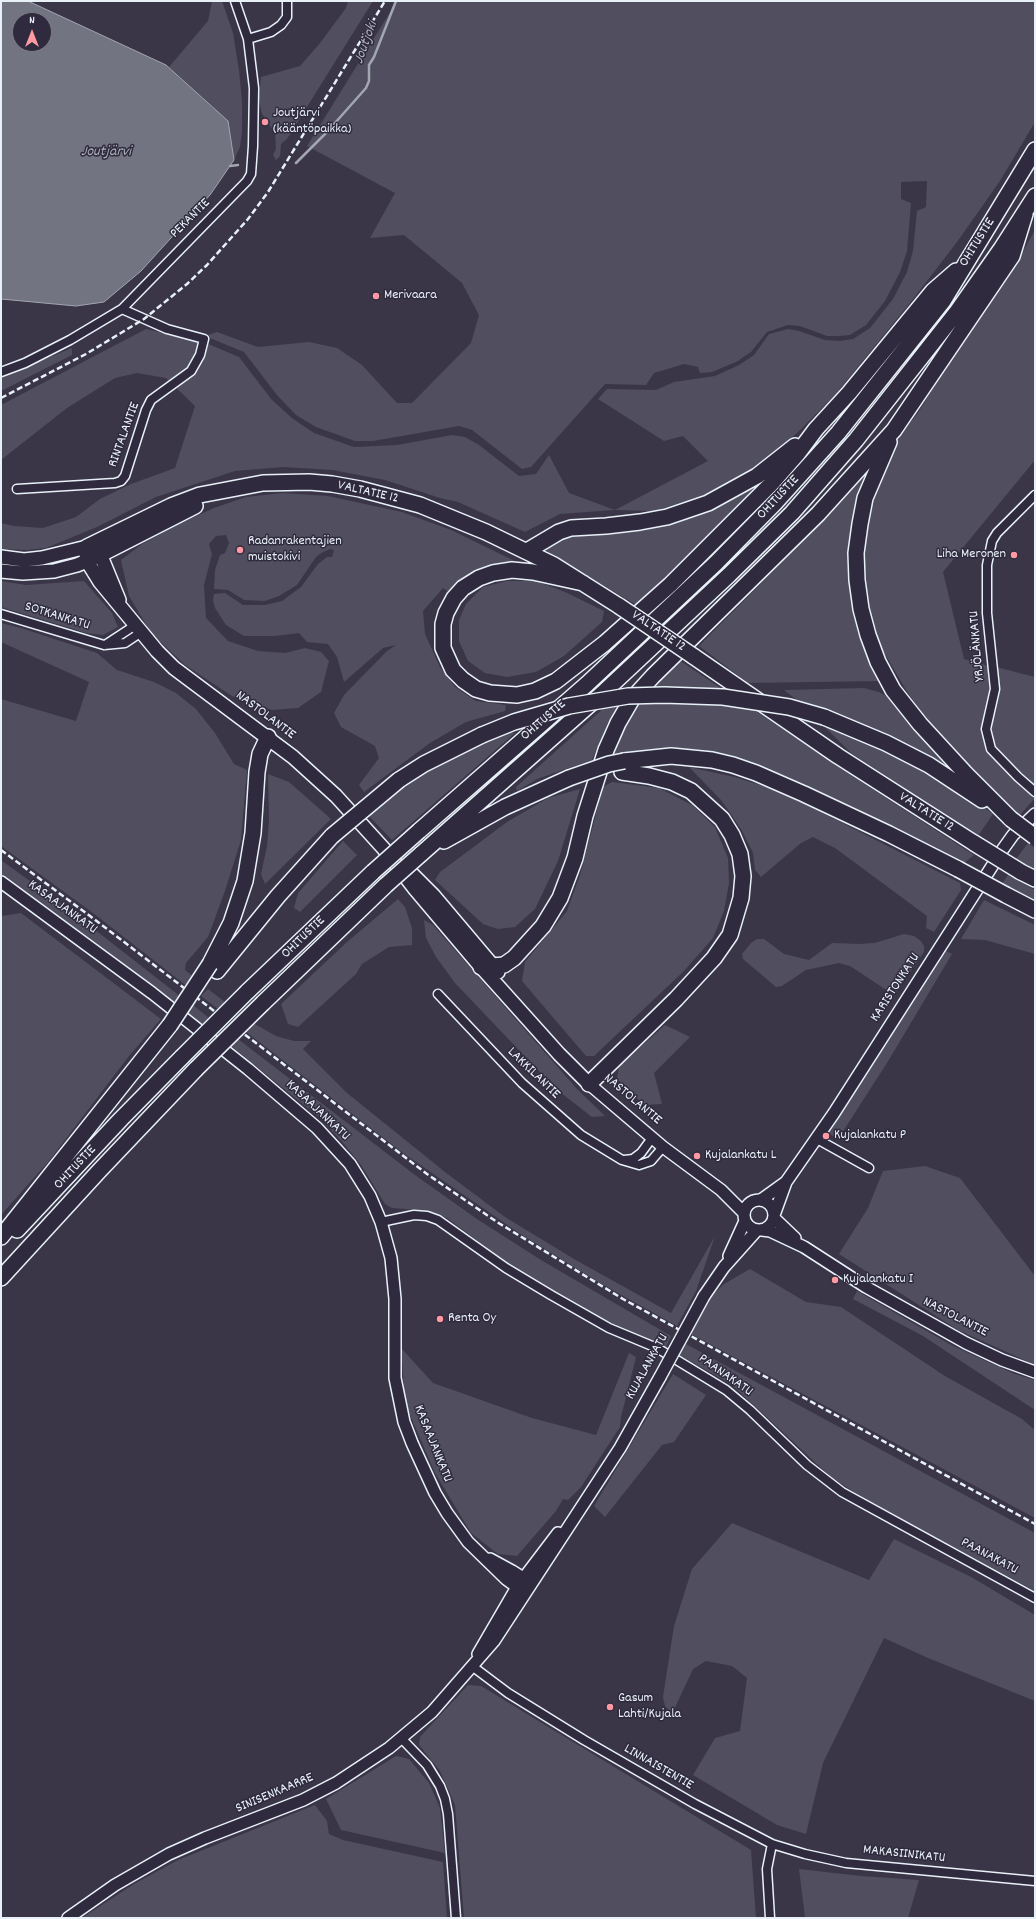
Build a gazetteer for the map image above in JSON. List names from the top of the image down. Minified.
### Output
{"streets":{"highway":["OHITUSTIE","VALTATIE 12"],"main road":["NASTOLANTIE"],"street":["PEKANTIE","RINTALANTIE","SOTKANKATU","YRJÖLÄNKATU","KASAAJANKATU","KARISTONKATU","LAKKILANTIE","KUJALANKATU","PAANAKATU","LINNAISTENTIE","SINISENKAARRE","MAKASIINIKATU"]},"crossings":[["PEKANTIE","RINTALANTIE"],["VALTATIE 12","NASTOLANTIE"],["SOTKANKATU","NASTOLANTIE"],["NASTOLANTIE","KARISTONKATU"],["NASTOLANTIE","LAKKILANTIE"],["NASTOLANTIE","KUJALANKATU"],["KASAAJANKATU","KUJALANKATU"],["KASAAJANKATU","PAANAKATU"],["KASAAJANKATU","SINISENKAARRE"],["KARISTONKATU","KUJALANKATU"],["KUJALANKATU","SINISENKAARRE"],["LINNAISTENTIE","SINISENKAARRE"],["LINNAISTENTIE","MAKASIINIKATU"]],"water":["Joutjoki","Joutjärvi"],"places":["Joutjärvi (kääntöpaikka)","Merivaara","Radanrakentajien muistokivi","Liha Meronen","Kujalankatu P","Kujalankatu L","Kujalankatu I","Renta Oy","Gasum Lahti/Kujala"],"north":"top"}
